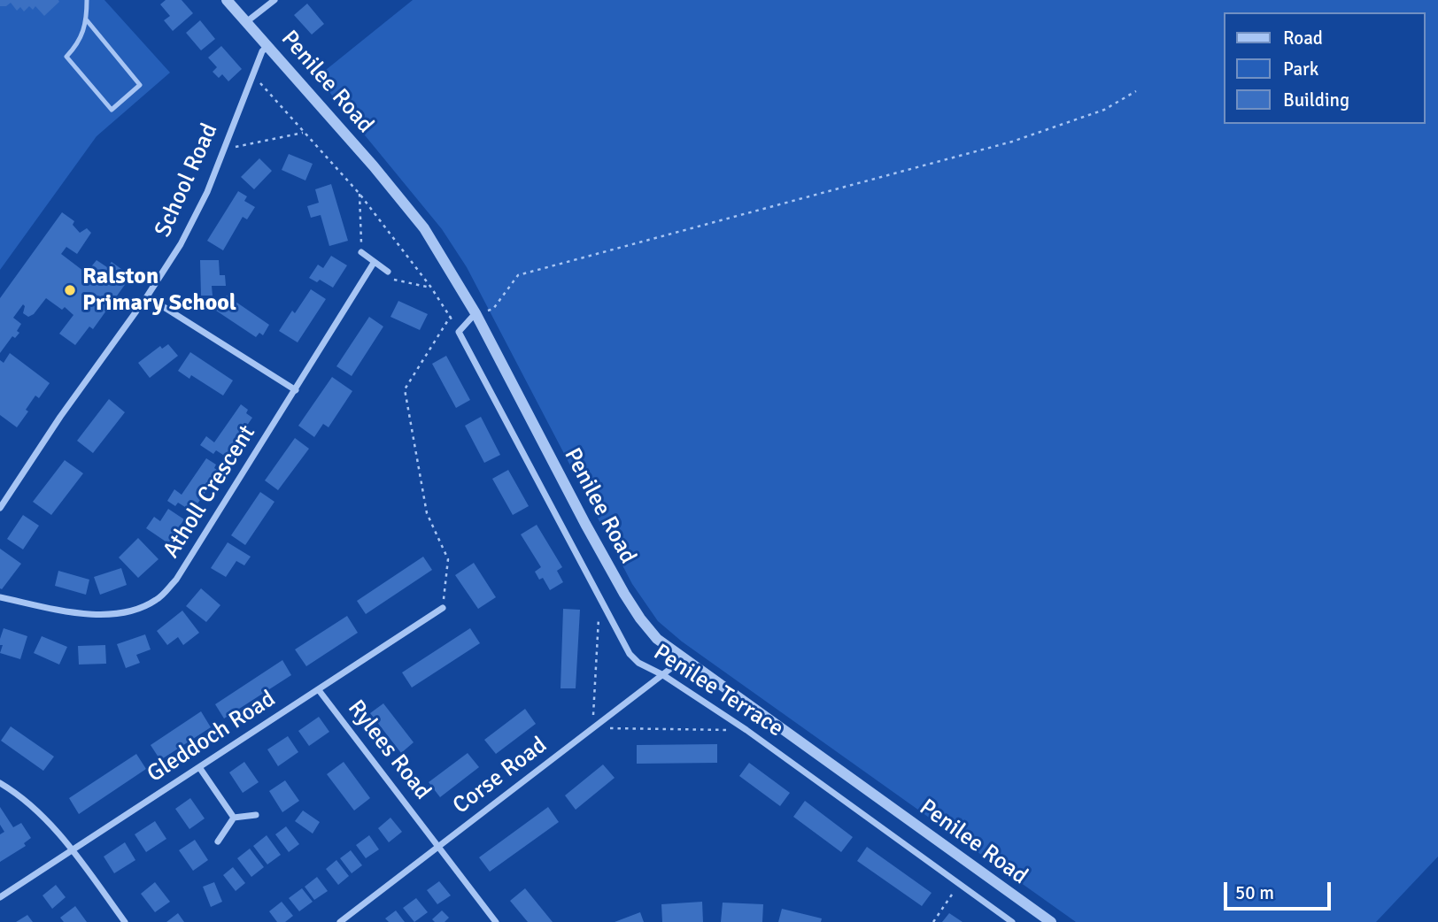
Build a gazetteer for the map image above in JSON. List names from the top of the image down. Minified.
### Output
{"streets":{"street":["Penilee Road","School Road","Atholl Crescent","Penilee Terrace","Gleddoch Road","Rylees Road","Corse Road"]},"crossings":[["Penilee Road","School Road"],["Penilee Road","Corse Road"],["Penilee Terrace","Corse Road"],["Gleddoch Road","Rylees Road"],["Rylees Road","Corse Road"]],"places":["Ralston Primary School"],"legend":["Road","Park","Building"],"scale_bar":"50 m"}
